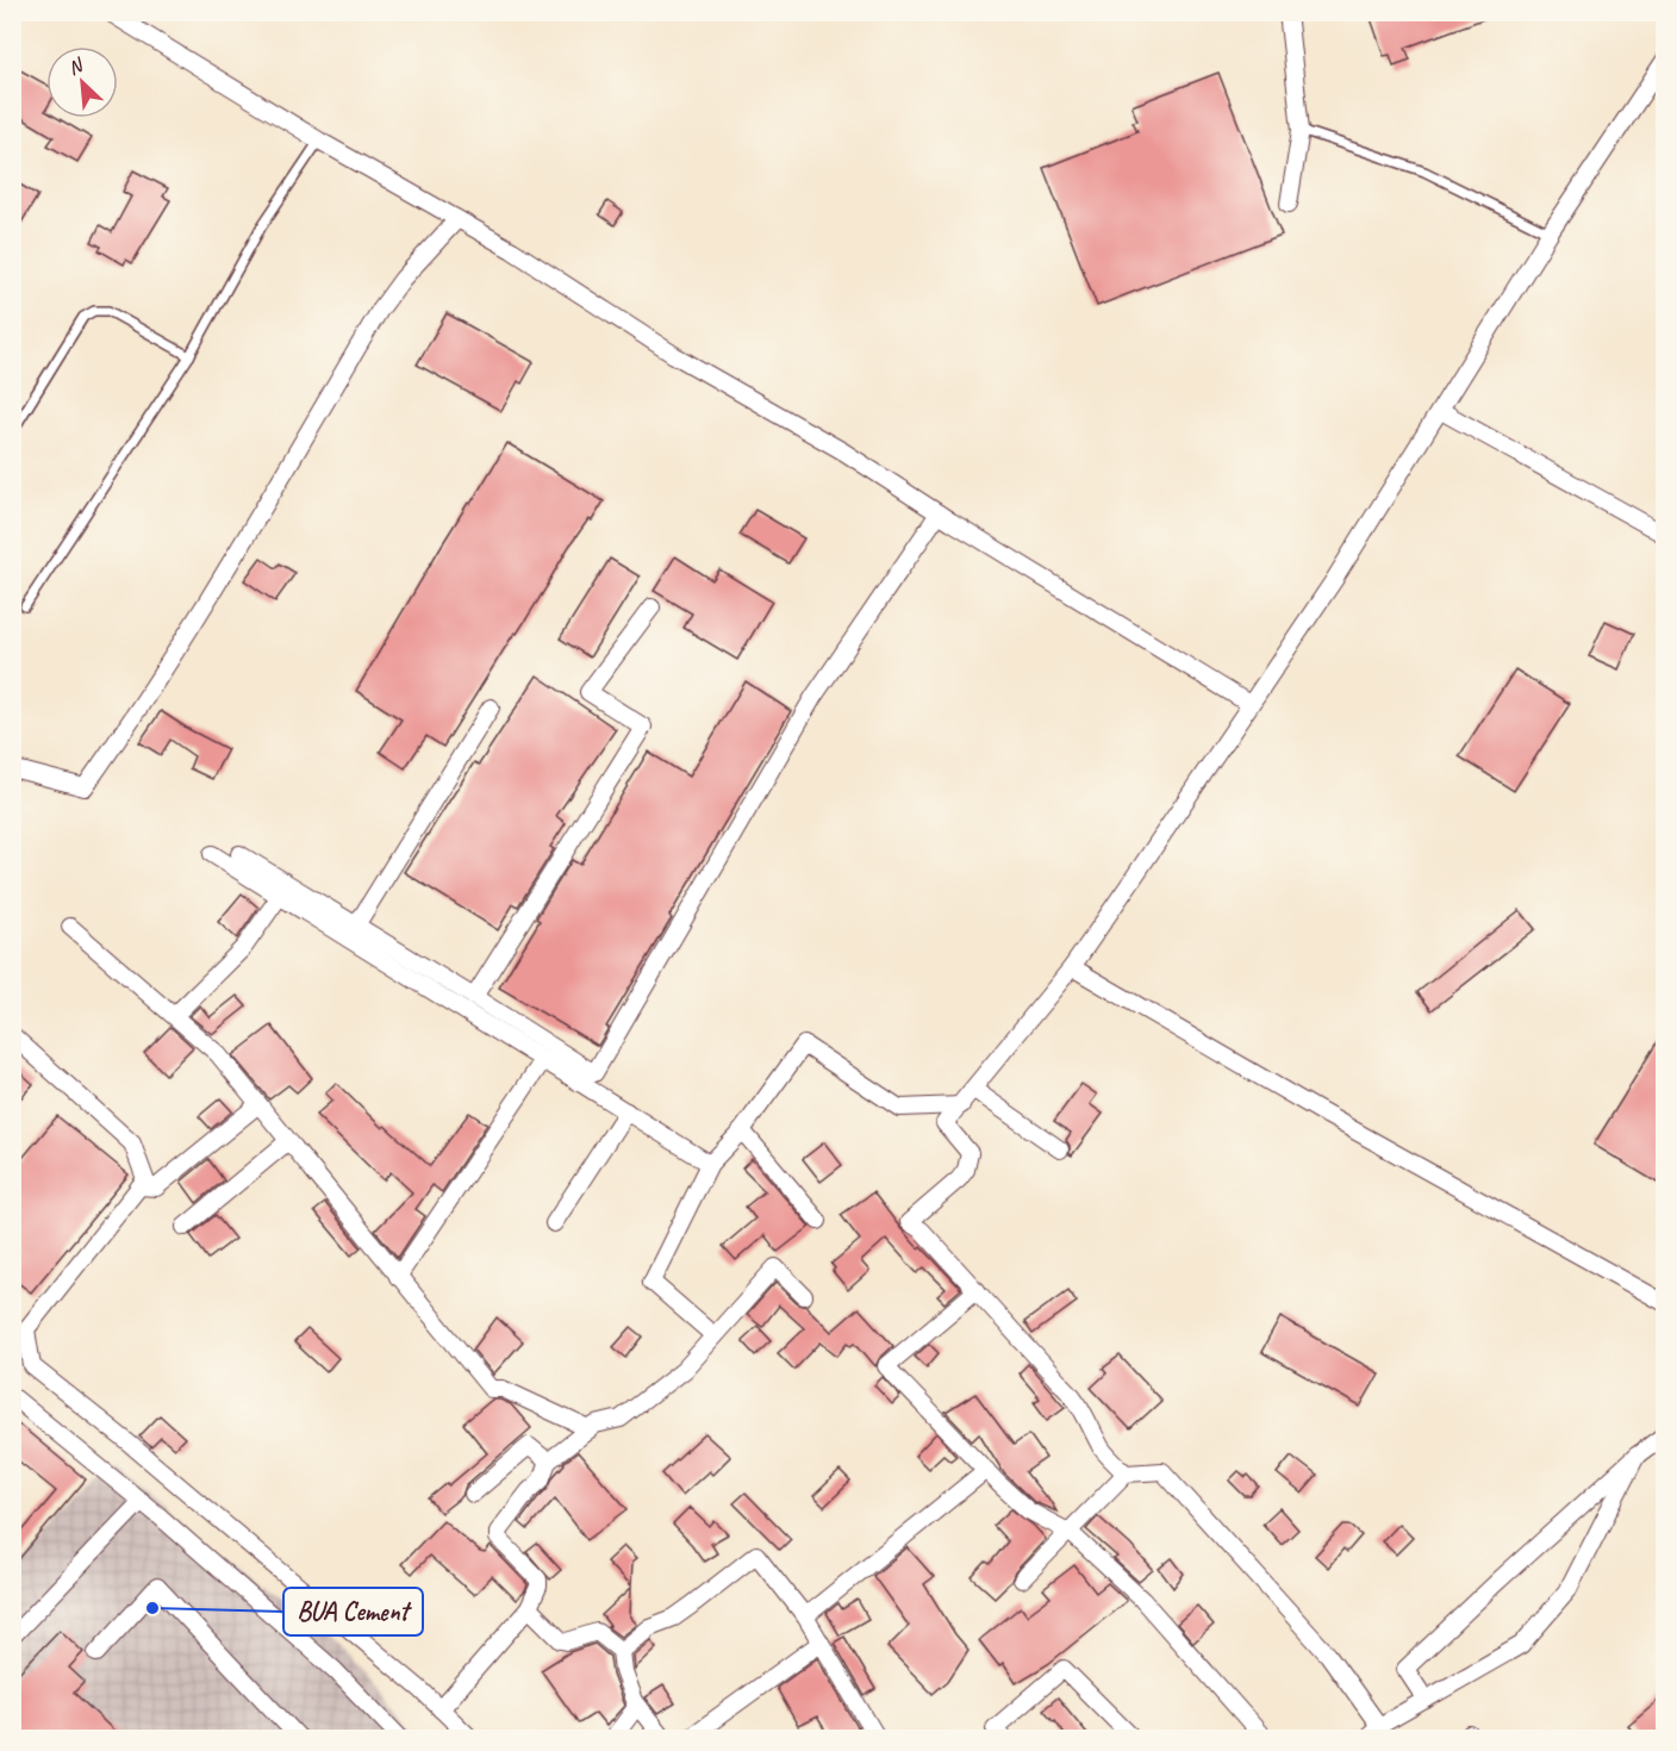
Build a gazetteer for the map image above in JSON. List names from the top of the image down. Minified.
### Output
{"places":["BUA Cement"],"north":"top left"}
